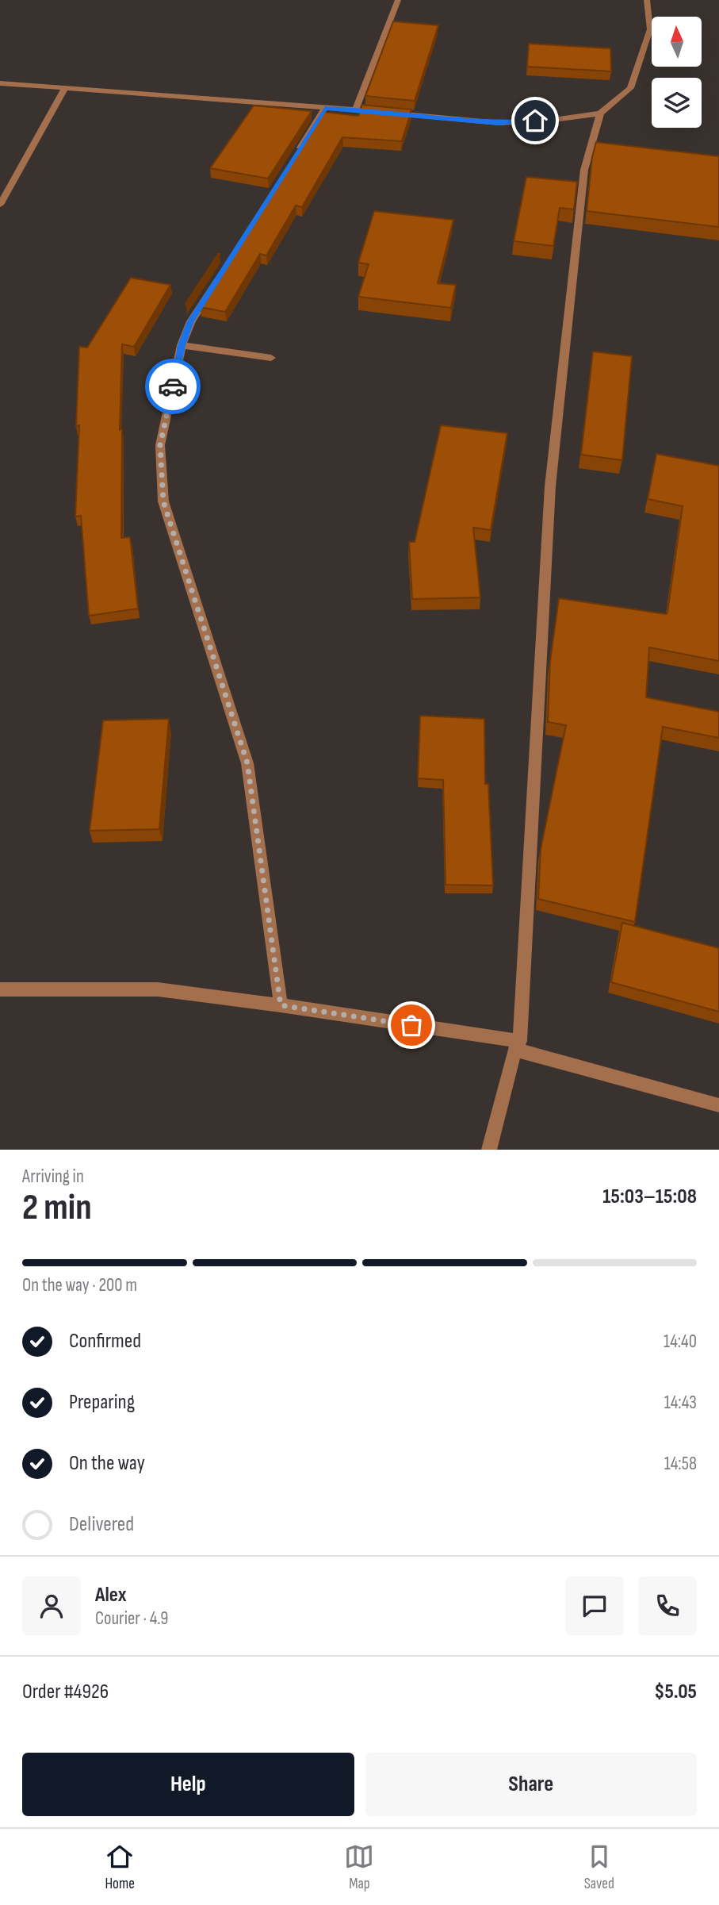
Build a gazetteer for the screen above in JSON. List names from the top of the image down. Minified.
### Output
{"north":"top","page":{"heading":["2 min","Arriving in","15:03–15:08"],"panel":["Alex","Courier · 4.9","Order #4926","$5.05"],"bar":"On the way · 200 m","list":[["Confirmed","14:40"],["Preparing","14:43"],["On the way","14:58"],"Delivered"],"buttons":["Help","Share"],"tabs":["Home","Map","Saved"]}}
